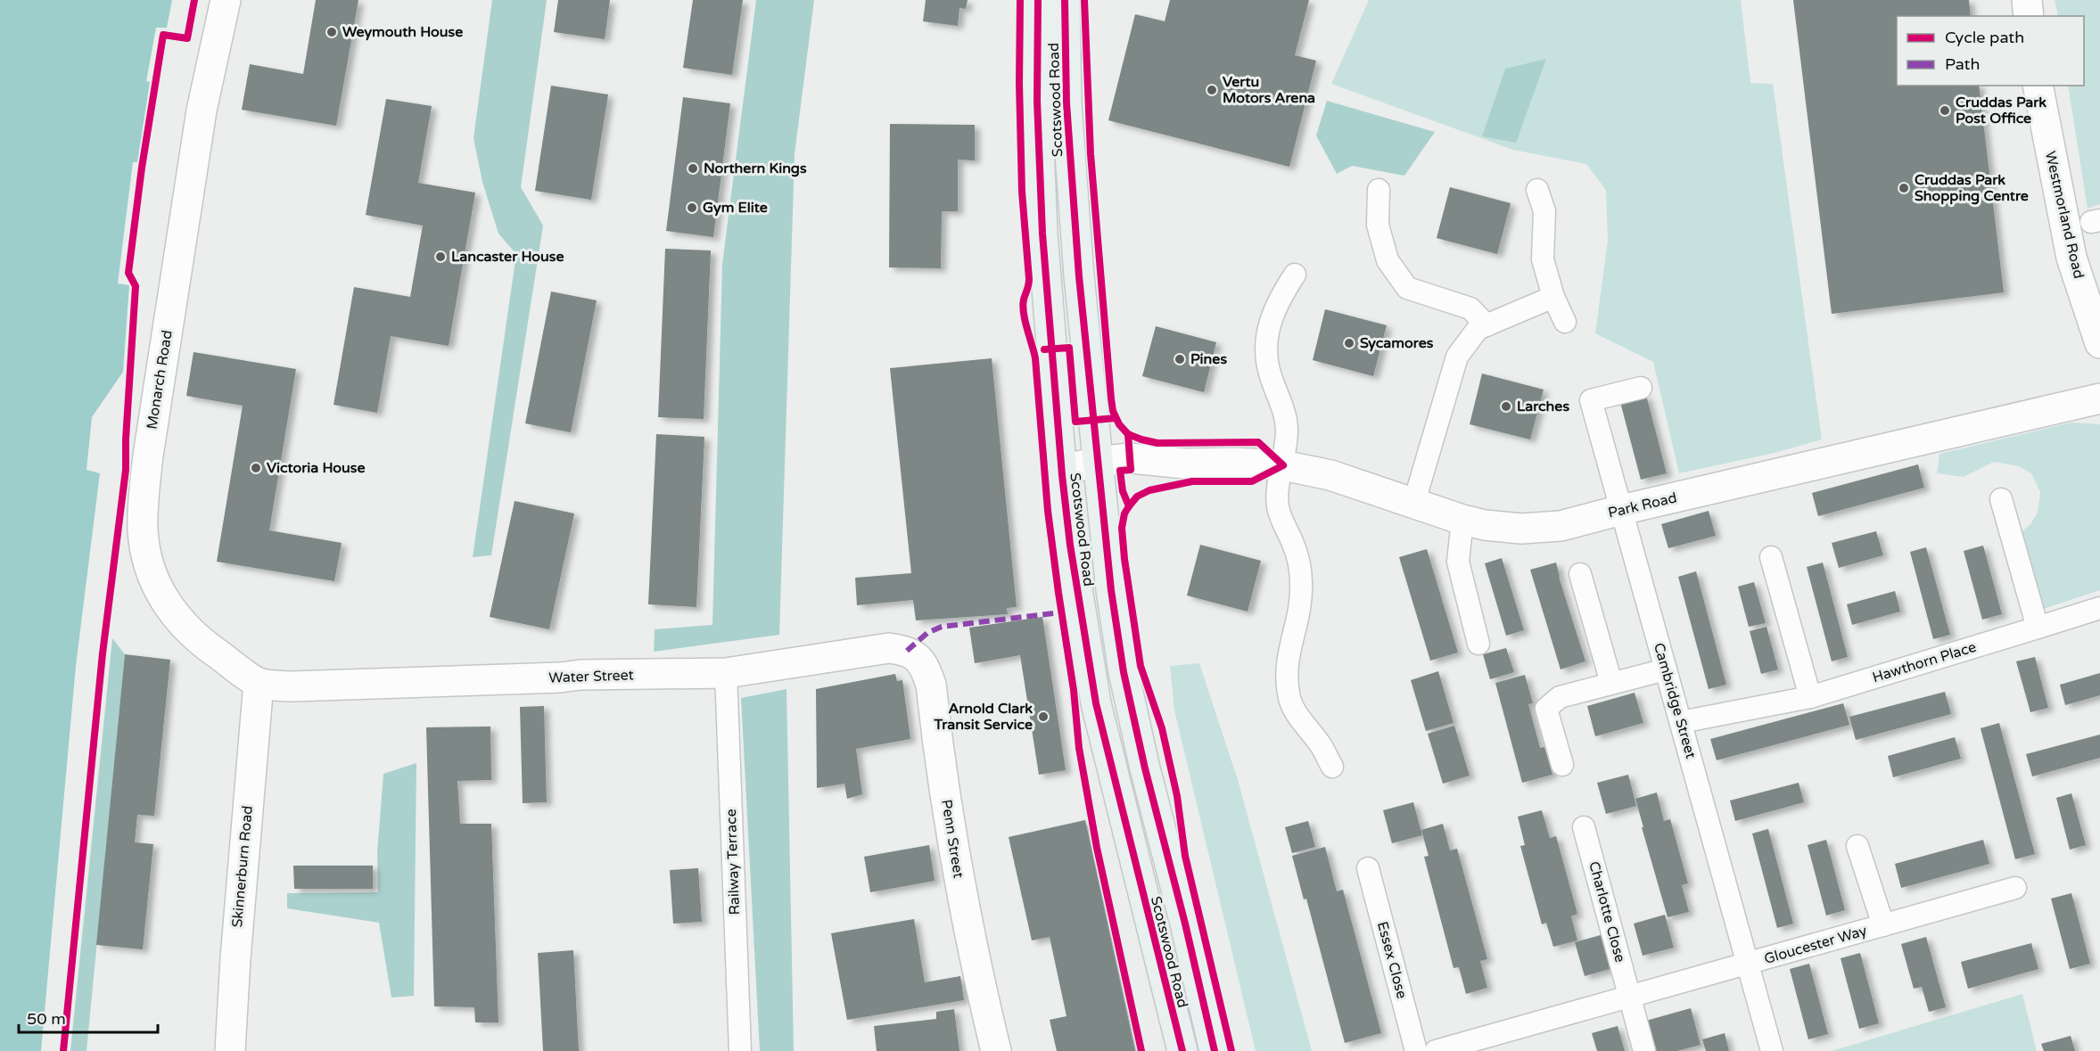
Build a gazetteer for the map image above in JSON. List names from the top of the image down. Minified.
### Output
{"streets":{"main road":["Scotswood Road"],"street":["Westmorland Road","Monarch Road","Park Road","Hawthorn Place","Water Street","Cambridge Street","Penn Street","Railway Terrace","Skinnerburn Road","Charlotte Close","Gloucester Way","Essex Close"]},"crossings":[["Scotswood Road","Park Road"],["Monarch Road","Water Street"],["Monarch Road","Skinnerburn Road"],["Park Road","Cambridge Street"],["Hawthorn Place","Cambridge Street"],["Water Street","Penn Street"],["Water Street","Railway Terrace"],["Cambridge Street","Gloucester Way"],["Charlotte Close","Gloucester Way"]],"places":["Weymouth House","Vertu Motors Arena","Cruddas Park Post Office","Northern Kings","Cruddas Park Shopping Centre","Gym Elite","Lancaster House","Sycamores","Pines","Larches","Victoria House","Arnold Clark Transit Service"],"legend":["Cycle path","Path"],"scale_bar":"50 m"}
